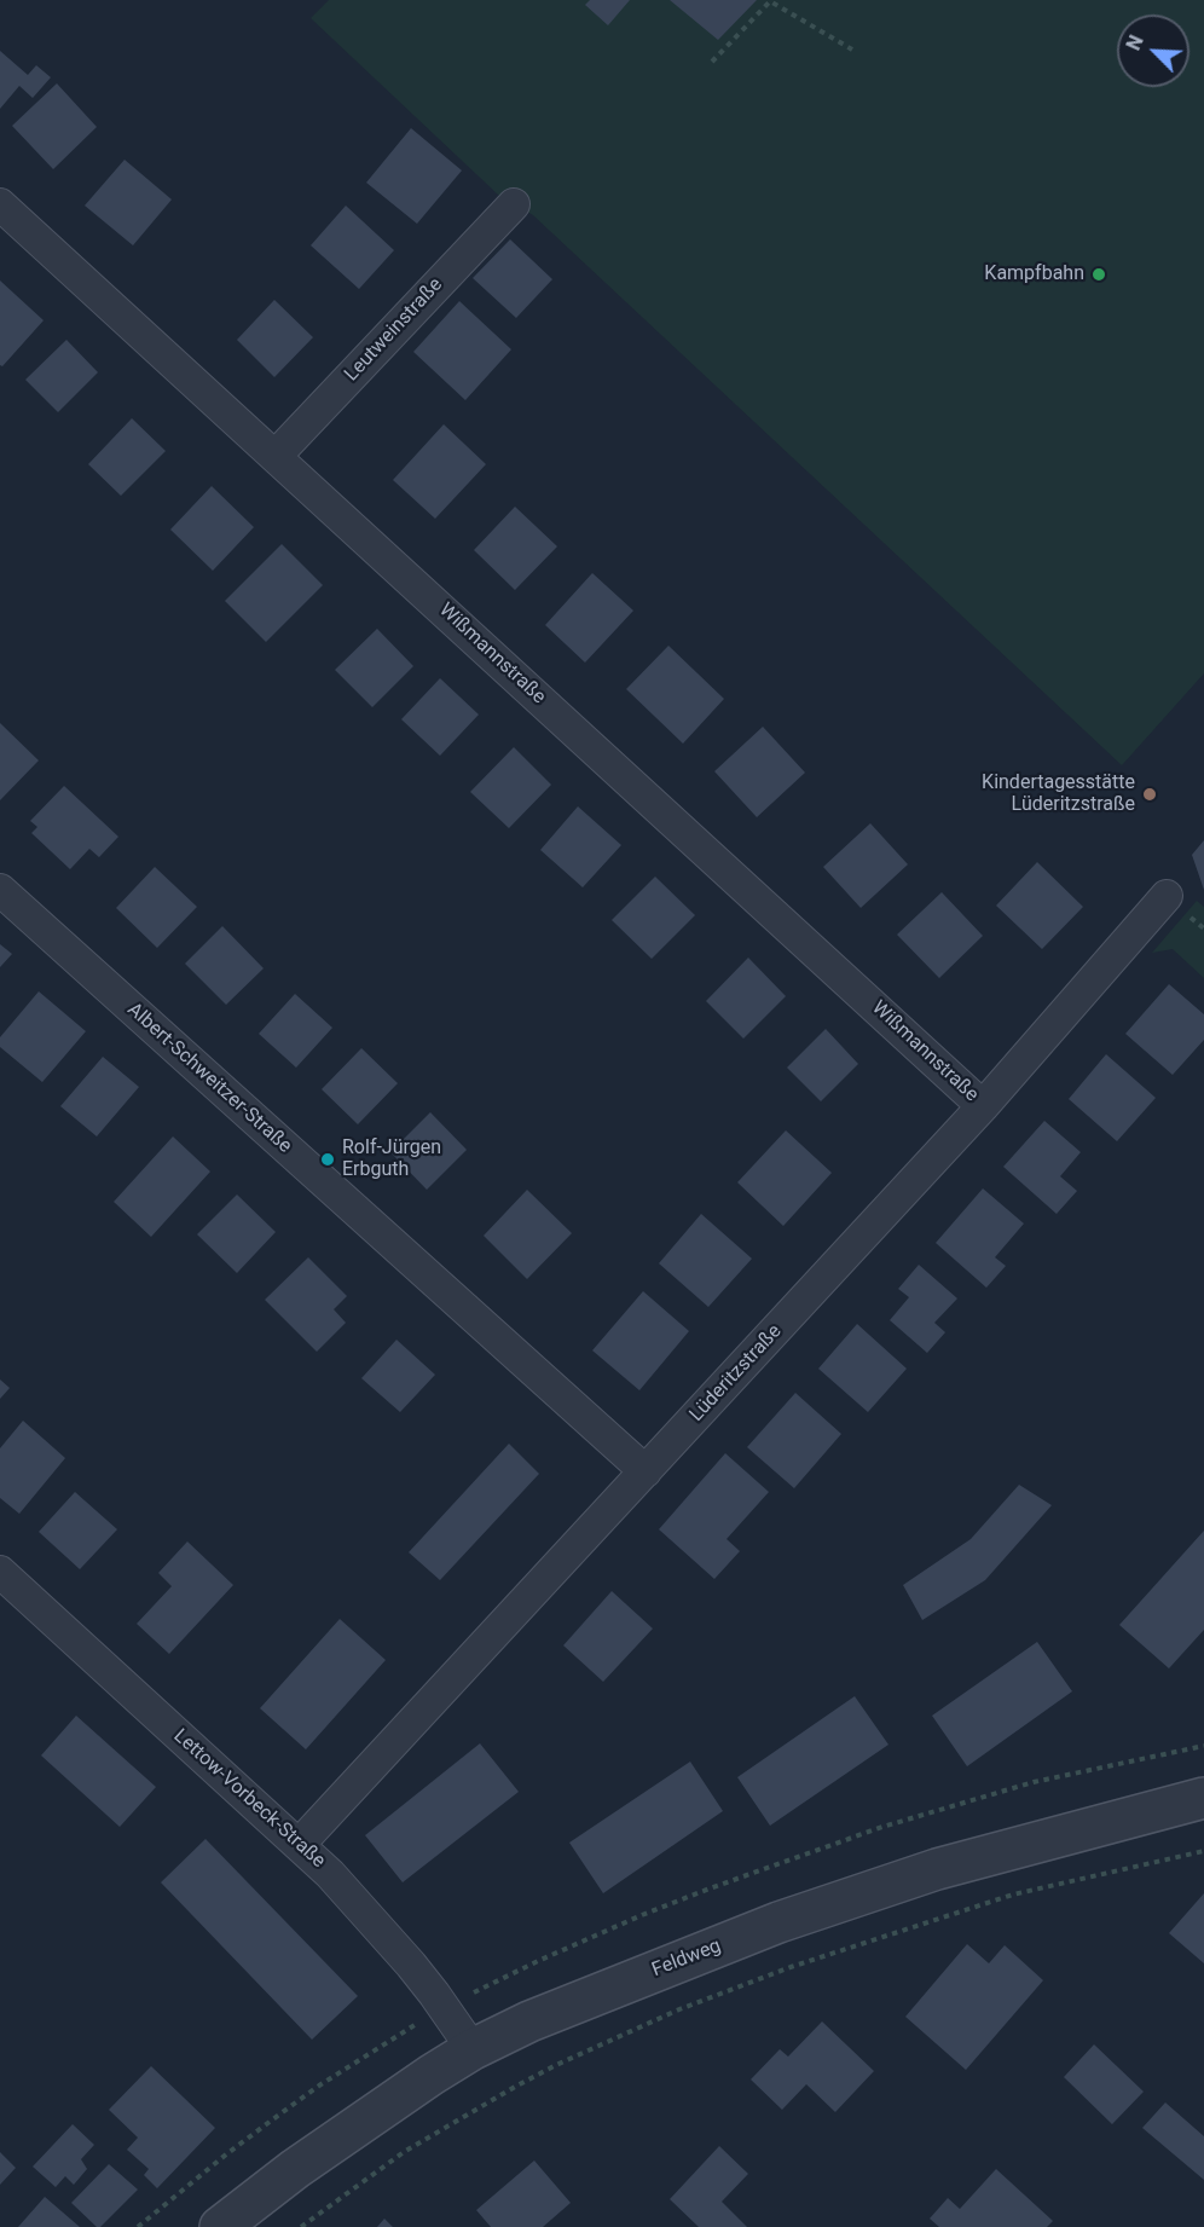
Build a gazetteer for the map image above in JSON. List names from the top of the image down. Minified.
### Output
{"streets":{"street":["Leutweinstraße","Wißmannstraße","Albert-Schweitzer-Straße","Lüderitzstraße","Lettow-Vorbeck-Straße","Feldweg"]},"crossings":[["Leutweinstraße","Wißmannstraße"],["Wißmannstraße","Lüderitzstraße"],["Albert-Schweitzer-Straße","Lüderitzstraße"],["Lüderitzstraße","Lettow-Vorbeck-Straße"],["Lettow-Vorbeck-Straße","Feldweg"]],"places":["Kampfbahn","Kindertagesstätte Lüderitzstraße","Rolf-Jürgen Erbguth"],"north":"top left"}
